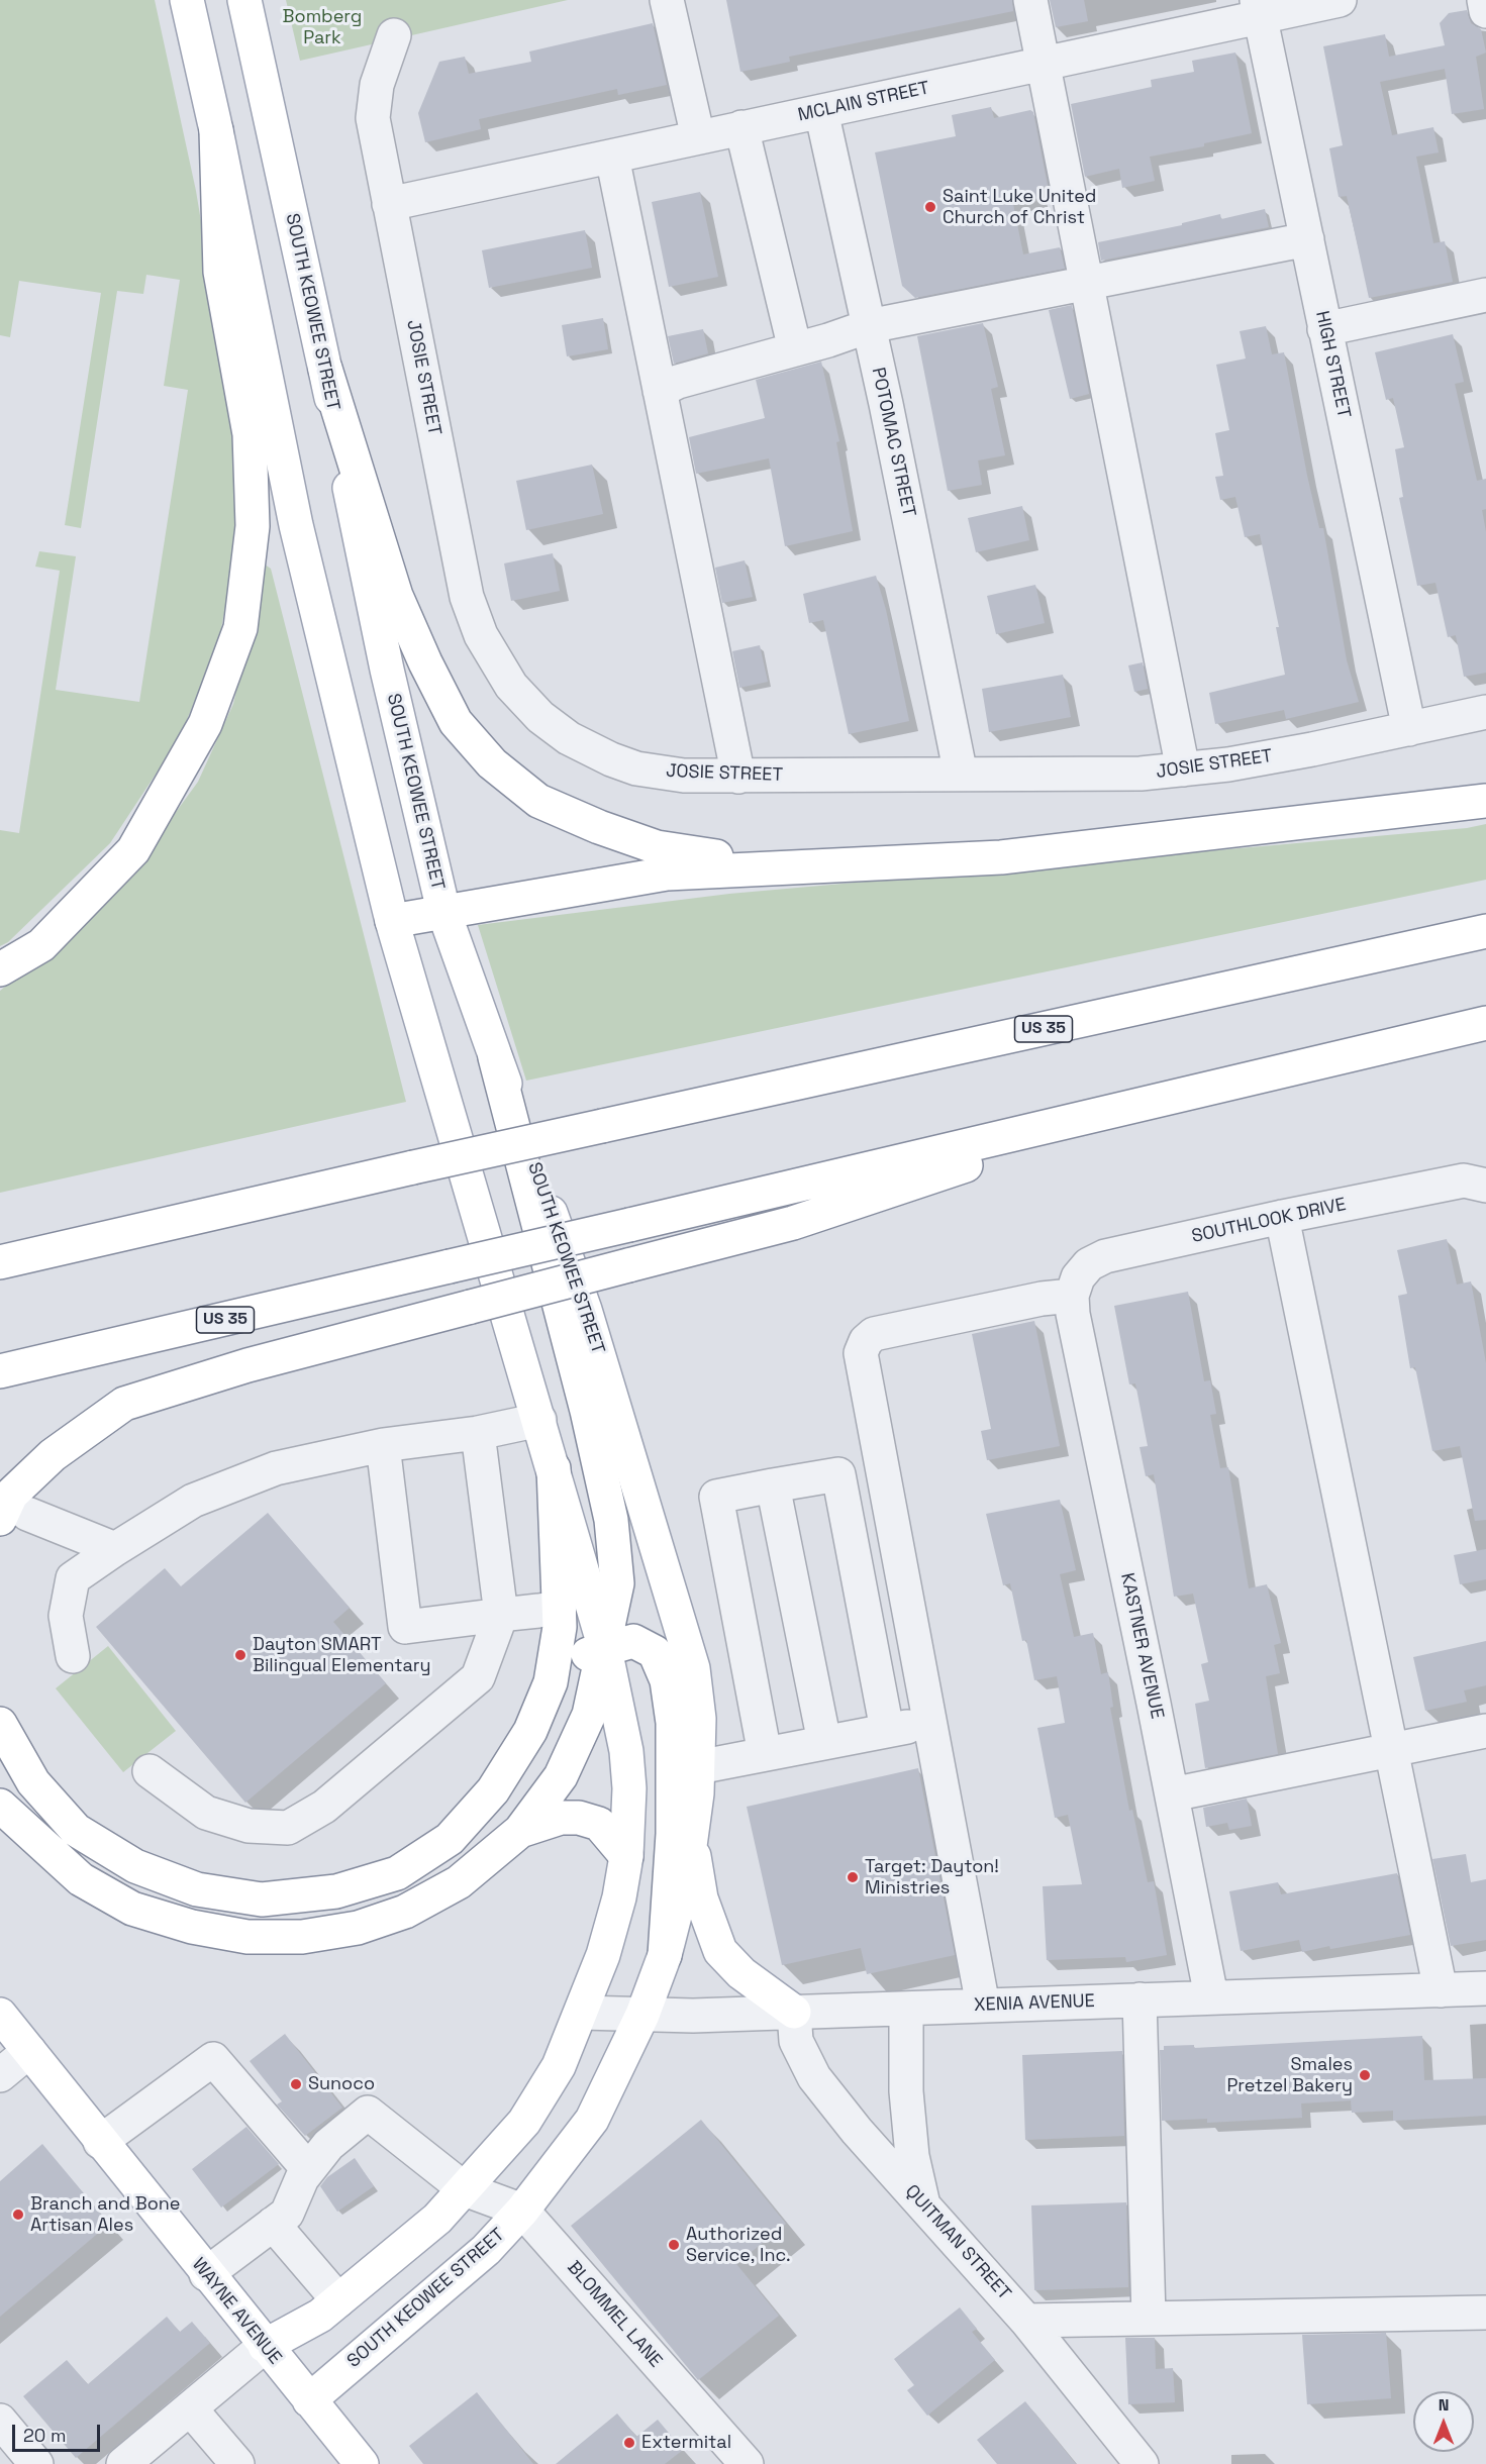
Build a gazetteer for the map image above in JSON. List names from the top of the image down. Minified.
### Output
{"streets":{"main road":["SOUTH KEOWEE STREET","US 35","WAYNE AVENUE"],"street":["MCLAIN STREET","HIGH STREET","JOSIE STREET","POTOMAC STREET","SOUTHLOOK DRIVE","KASTNER AVENUE","XENIA AVENUE","QUITMAN STREET","BLOMMEL LANE"]},"crossings":[["MCLAIN STREET","HIGH STREET"],["MCLAIN STREET","JOSIE STREET"],["MCLAIN STREET","POTOMAC STREET"],["SOUTH KEOWEE STREET","XENIA AVENUE"],["SOUTH KEOWEE STREET","WAYNE AVENUE"],["SOUTH KEOWEE STREET","BLOMMEL LANE"],["HIGH STREET","JOSIE STREET"],["JOSIE STREET","POTOMAC STREET"],["SOUTHLOOK DRIVE","KASTNER AVENUE"],["KASTNER AVENUE","XENIA AVENUE"],["XENIA AVENUE","QUITMAN STREET"]],"parks":["Bomberg Park"],"places":["Saint Luke United Church of Christ","Dayton SMART Bilingual Elementary","Target: Dayton! Ministries","Smales Pretzel Bakery","Sunoco","Branch and Bone Artisan Ales","Authorized Service, Inc.","Extermital"],"scale_bar":"20 m","north":"top"}
